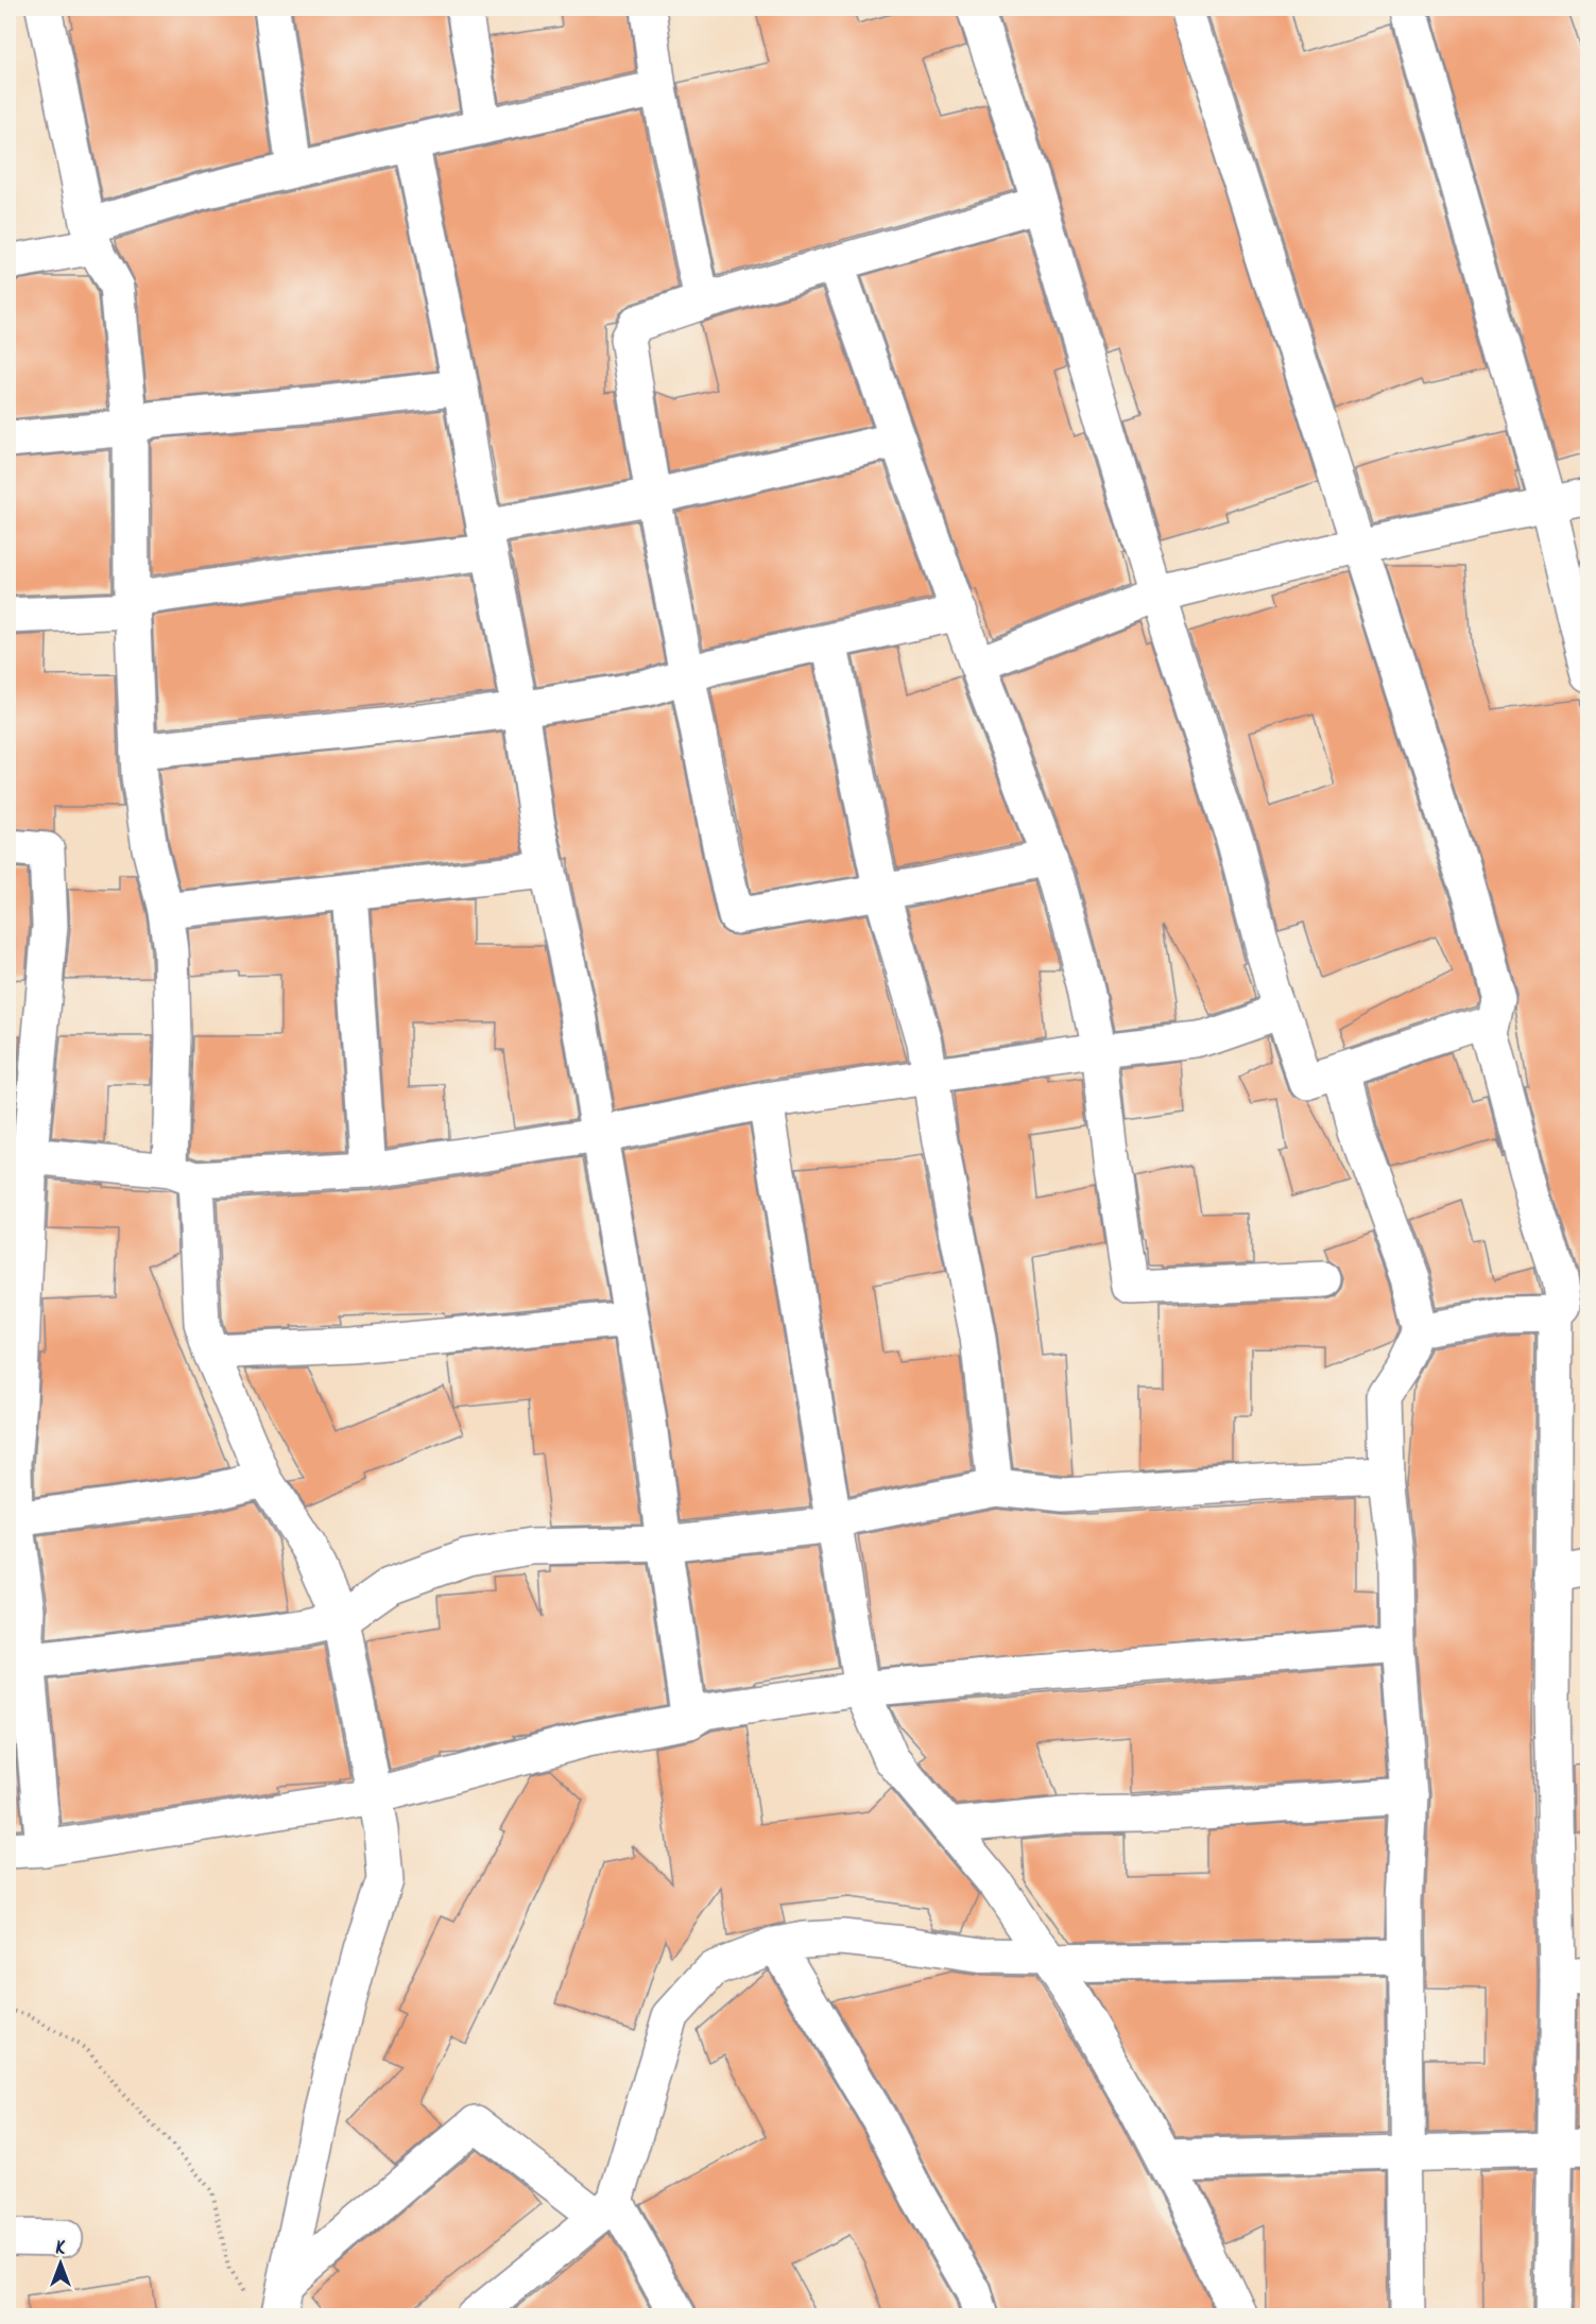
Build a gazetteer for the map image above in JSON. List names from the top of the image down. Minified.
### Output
{"north":"top"}
